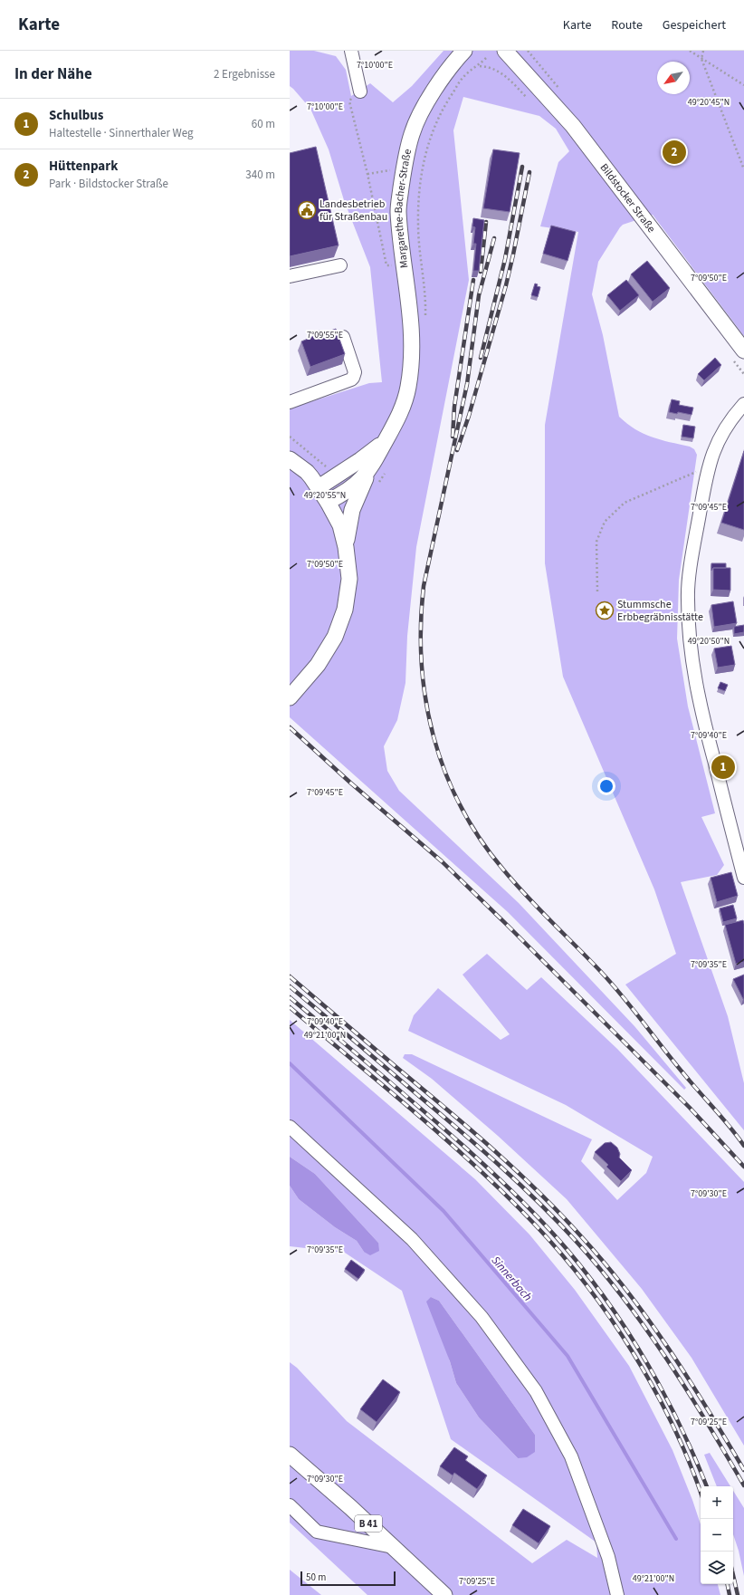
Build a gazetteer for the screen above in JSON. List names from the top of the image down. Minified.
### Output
{"streets":{"main road":["Bildstocker Straße","Margarethe-Bacher-Straße","B 41"]},"water":["Sinnerbach"],"places":{"public building":["Landesbetrieb für Straßenbau"],"place":["Stummsche Erbbegräbnisstätte"]},"scale_bar":"50 m","north":"bottom left","page":{"header":"Karte","nav":["Karte","Route","Gespeichert"],"heading":["In der Nähe","2 Ergebnisse"],"list":[{"mark":"1","name":"Schulbus","note":"Haltestelle · Sinnerthaler Weg","value":"60 m"},{"mark":"2","name":"Hüttenpark","note":"Park · Bildstocker Straße","value":"340 m"}],"pins":["2","1"],"map_buttons":["+","−"],"scale":"50 m"},"coordinates":["7°10'00\"E","49°20'45\"N","7°09'50\"E","7°09'55\"E","49°20'55\"N","7°09'45\"E","49°20'50\"N","7°09'40\"E","7°09'35\"E","49°21'00\"N","7°09'30\"E","7°09'25\"E"]}
